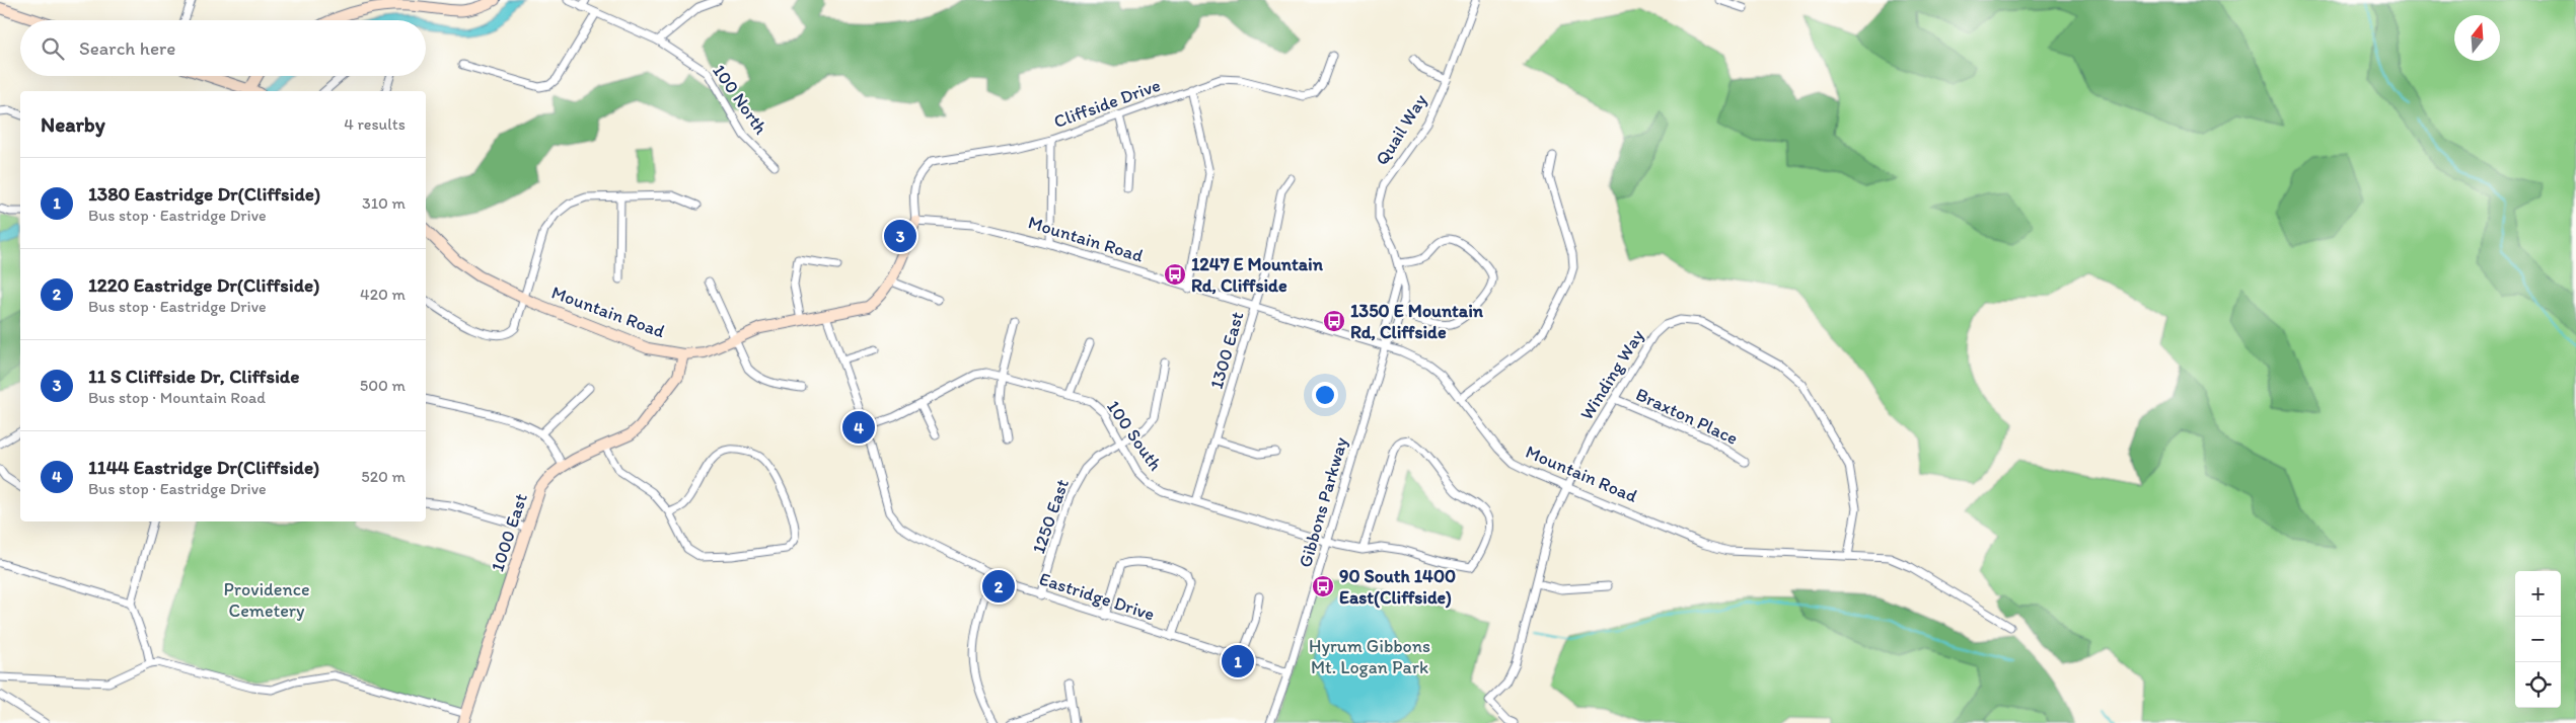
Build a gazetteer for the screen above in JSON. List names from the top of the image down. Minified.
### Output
{"streets":{"street":["100 North","Cliffside Drive","Quail Way","Mountain Road","1300 East","Winding Way","Braxton Place","100 South","Gibbons Parkway","1250 East","1000 East","Eastridge Drive"]},"crossings":[["Cliffside Drive","Mountain Road"],["Quail Way","Mountain Road"],["Quail Way","Gibbons Parkway"],["Mountain Road","1300 East"],["Mountain Road","Winding Way"],["Mountain Road","Gibbons Parkway"],["Mountain Road","1000 East"],["Mountain Road","Eastridge Drive"],["1300 East","100 South"],["Winding Way","Braxton Place"],["100 South","Gibbons Parkway"],["100 South","1250 East"],["100 South","Eastridge Drive"],["Gibbons Parkway","Eastridge Drive"],["1250 East","Eastridge Drive"]],"parks":["Providence Cemetery","Hyrum Gibbons Mt. Logan Park"],"places":{"bus stop":["1247 E Mountain Rd, Cliffside","1350 E Mountain Rd, Cliffside","90 South 1400 East(Cliffside)"]},"north":"top","page":{"search":"Search here","heading":["Nearby","4 results"],"list":[{"mark":"1","name":"1380 Eastridge Dr(Cliffside)","note":"Bus stop · Eastridge Drive","value":"310 m"},{"mark":"2","name":"1220 Eastridge Dr(Cliffside)","note":"Bus stop · Eastridge Drive","value":"420 m"},{"mark":"3","name":"11 S Cliffside Dr, Cliffside","note":"Bus stop · Mountain Road","value":"500 m"},{"mark":"4","name":"1144 Eastridge Dr(Cliffside)","note":"Bus stop · Eastridge Drive","value":"520 m"}],"pins":["3","4","2","1"],"map_buttons":["+","−"]}}
